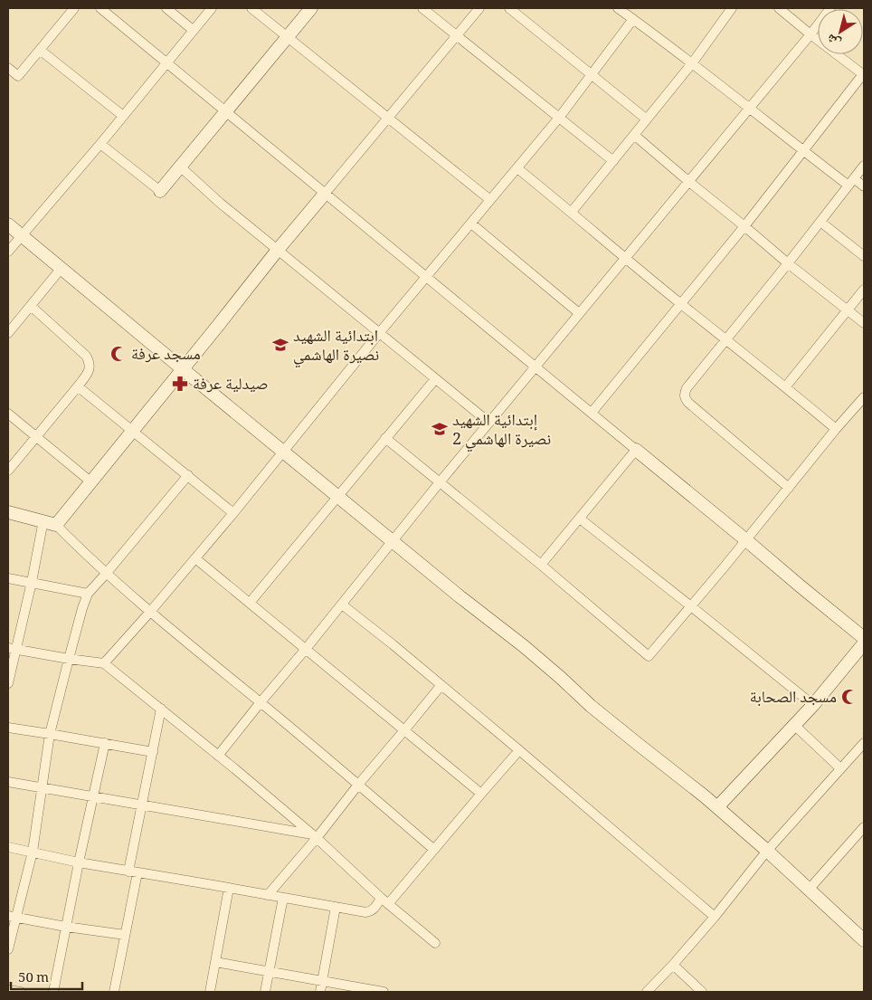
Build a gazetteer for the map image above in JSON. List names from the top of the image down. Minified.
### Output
{"places":{"school or university":["ابتدائية الشهيد نصيرة الهاشمي","إبتدائية الشهيد نصيرة الهاشمي 2"],"mosque":["مسجد عرفة","مسجد الصحابة"],"pharmacy":["صيدلية عرفة"]},"scale_bar":"50 m","north":"bottom left"}
